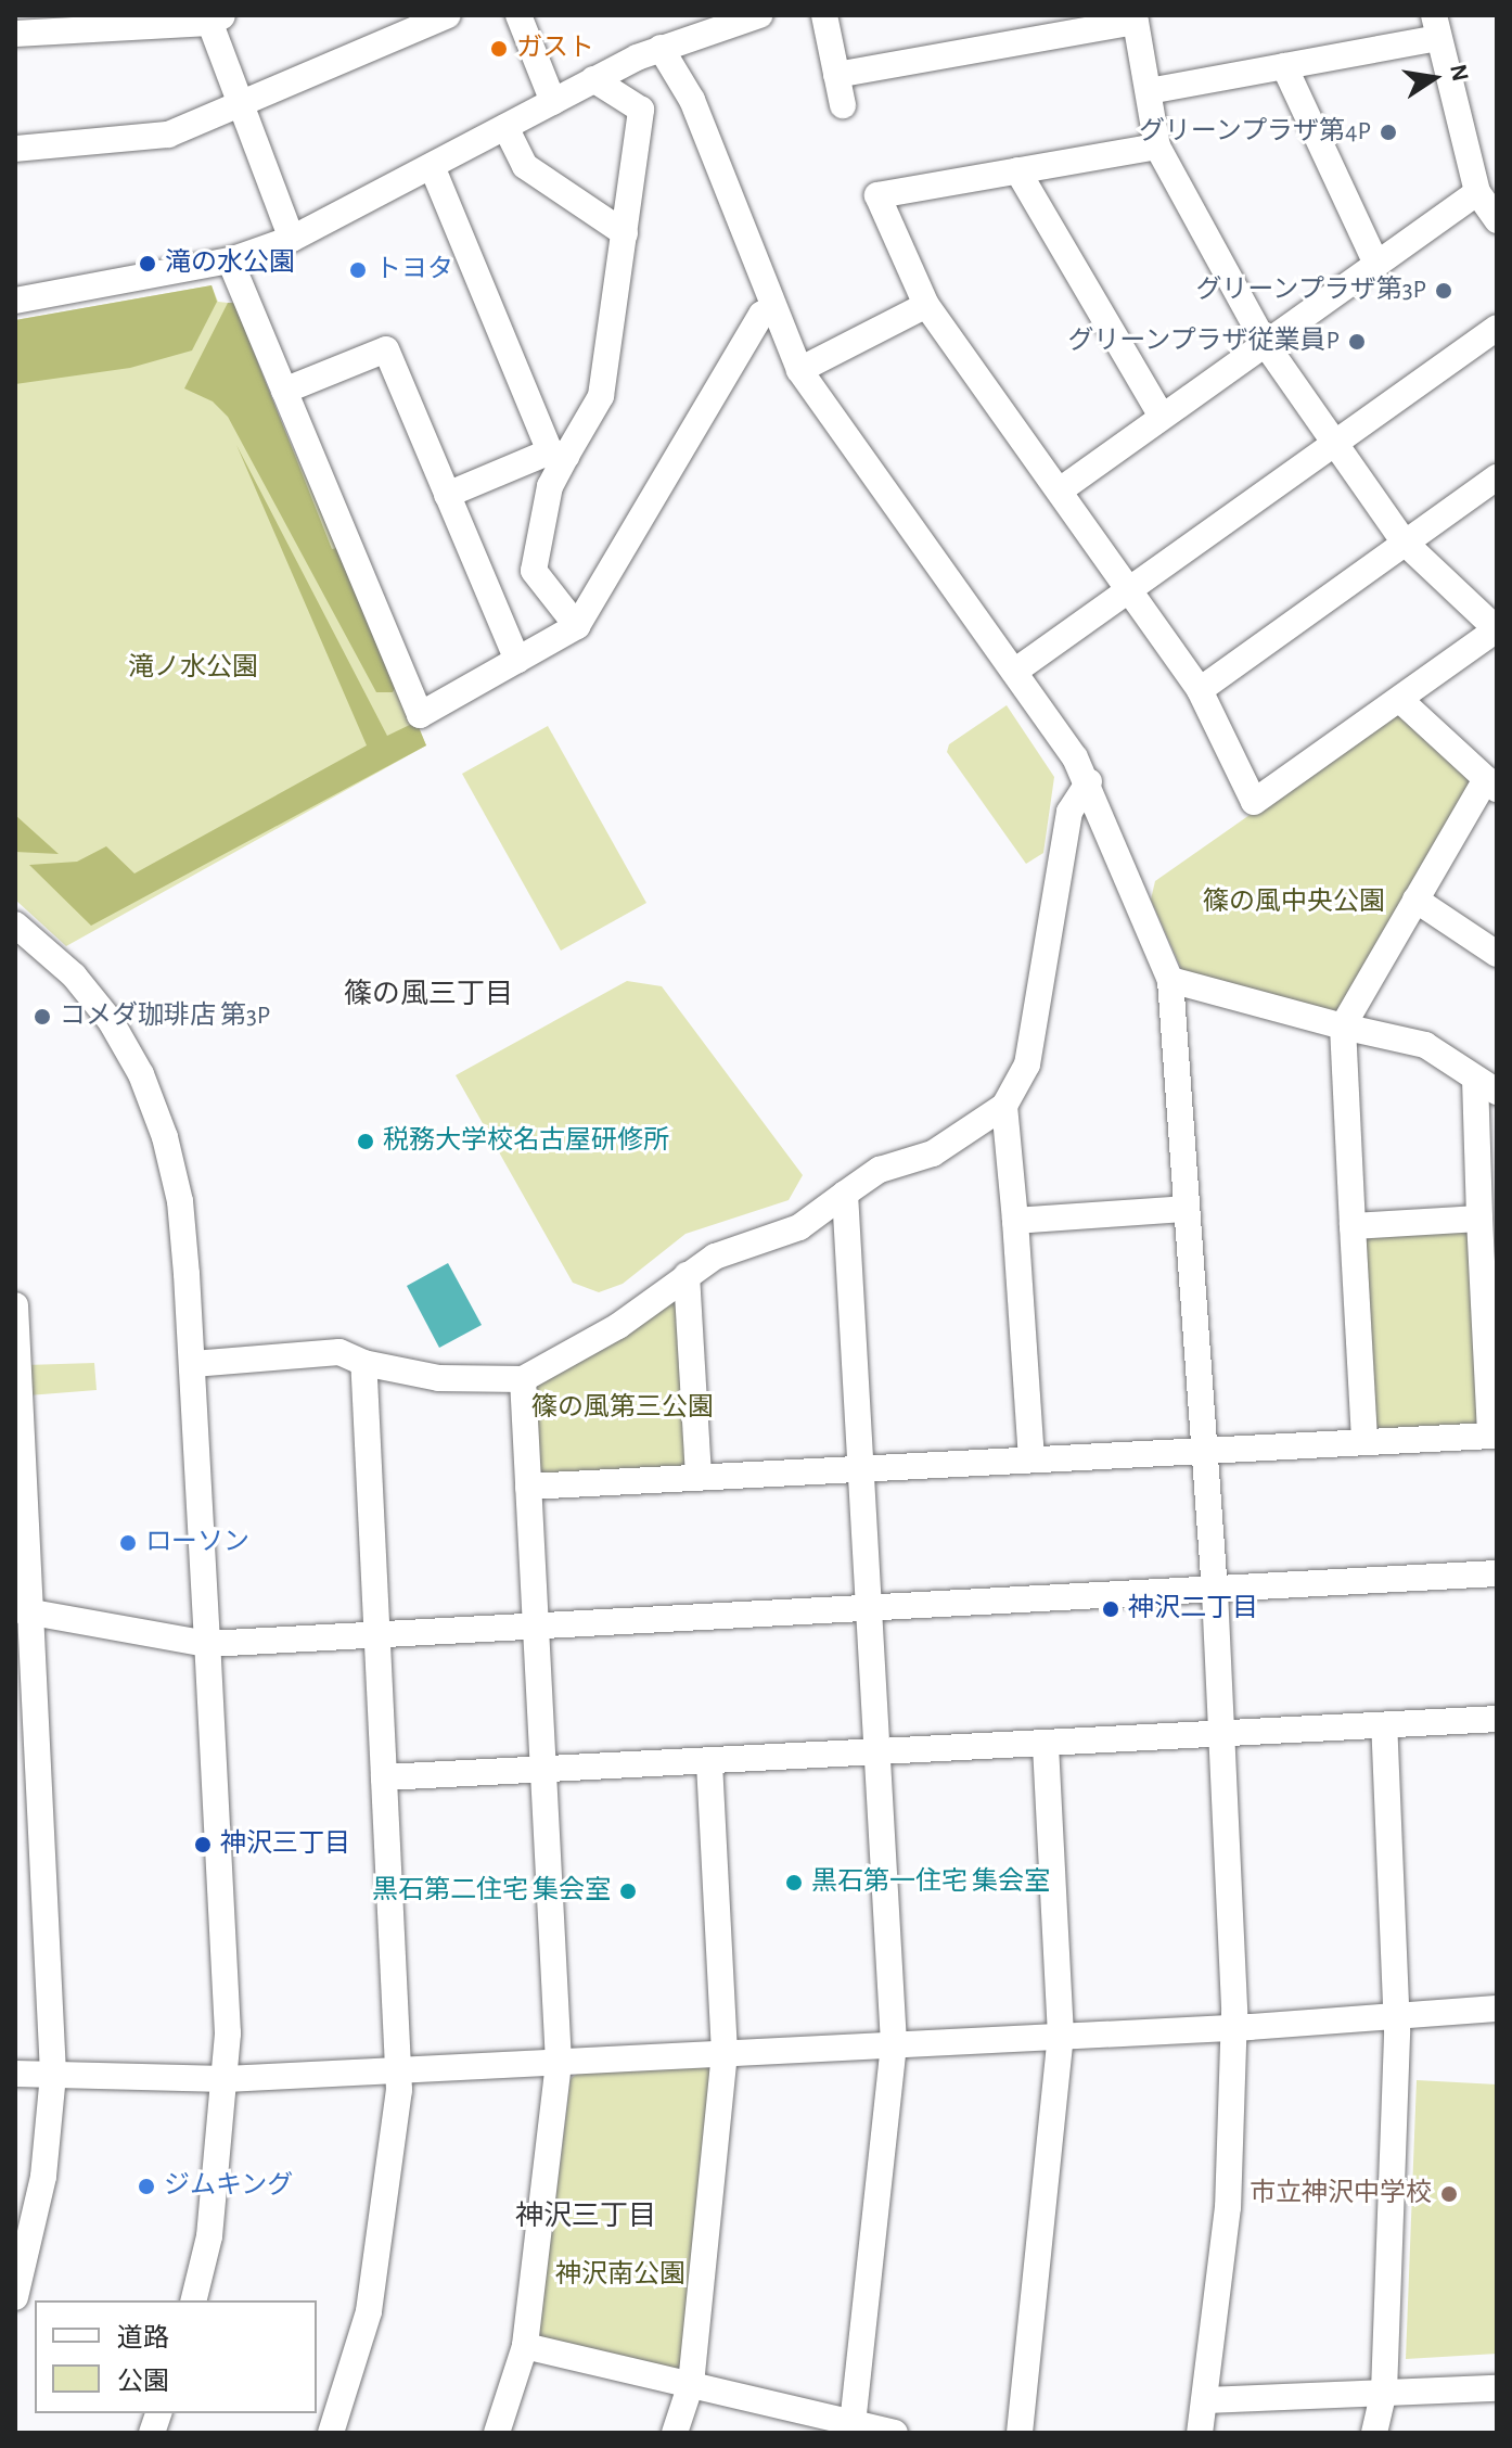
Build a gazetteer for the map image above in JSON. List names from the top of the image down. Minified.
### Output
{"districts":["篠の風三丁目","神沢三丁目"],"parks":["滝ノ水公園","篠の風中央公園","篠の風第三公園","神沢南公園"],"places":["ガスト","グリーンプラザ第4P","滝の水公園","トヨタ","グリーンプラザ第3P","グリーンプラザ従業員P","コメダ珈琲店 第3P","税務大学校名古屋研修所","ローソン","神沢二丁目","神沢三丁目","黒石第一住宅 集会室","黒石第二住宅 集会室","ジムキング","市立神沢中学校"],"legend":["道路","公園"],"north":"right"}
